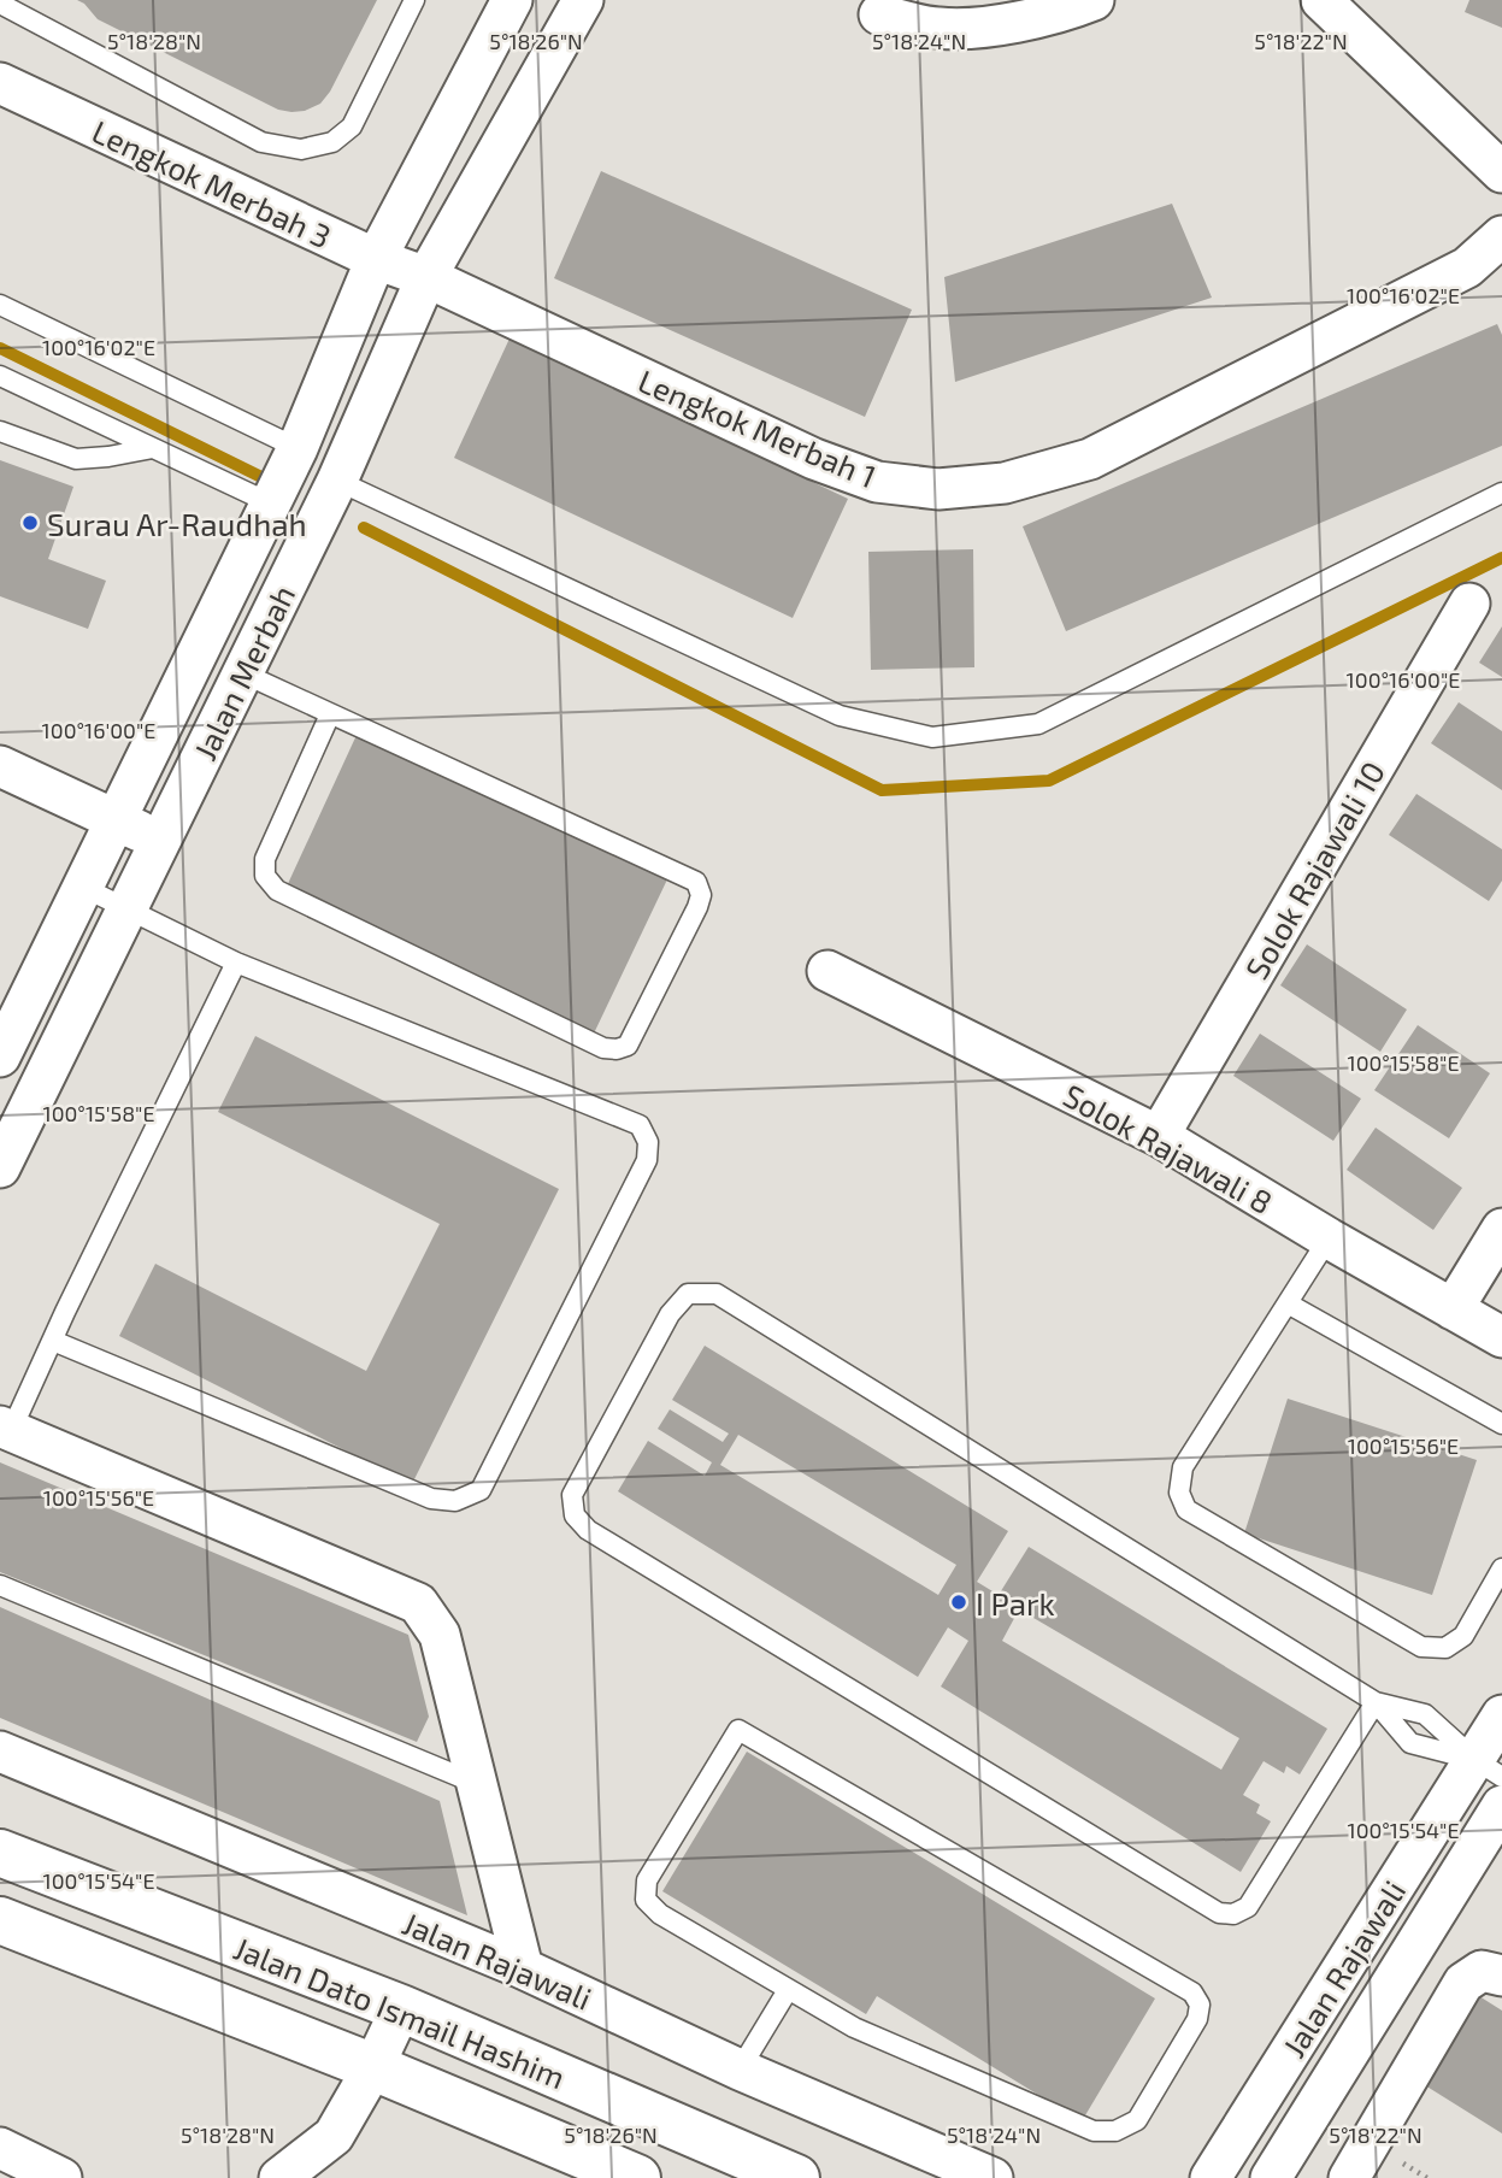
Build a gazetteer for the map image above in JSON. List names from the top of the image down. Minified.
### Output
{"streets":{"main road":["Jalan Dato Ismail Hashim"],"street":["Lengkok Merbah 3","Lengkok Merbah 1","Jalan Merbah","Solok Rajawali 10","Solok Rajawali 8","Jalan Rajawali"]},"crossings":[["Lengkok Merbah 3","Lengkok Merbah 1"],["Lengkok Merbah 3","Jalan Merbah"],["Lengkok Merbah 1","Jalan Merbah"],["Solok Rajawali 10","Solok Rajawali 8"]],"places":["Surau Ar-Raudhah","I Park"],"coordinates":["5°18'28\"N","5°18'26\"N","5°18'24\"N","5°18'22\"N","100°16'02\"E","100°16'00\"E","100°15'58\"E","100°15'56\"E","100°15'54\"E"]}
